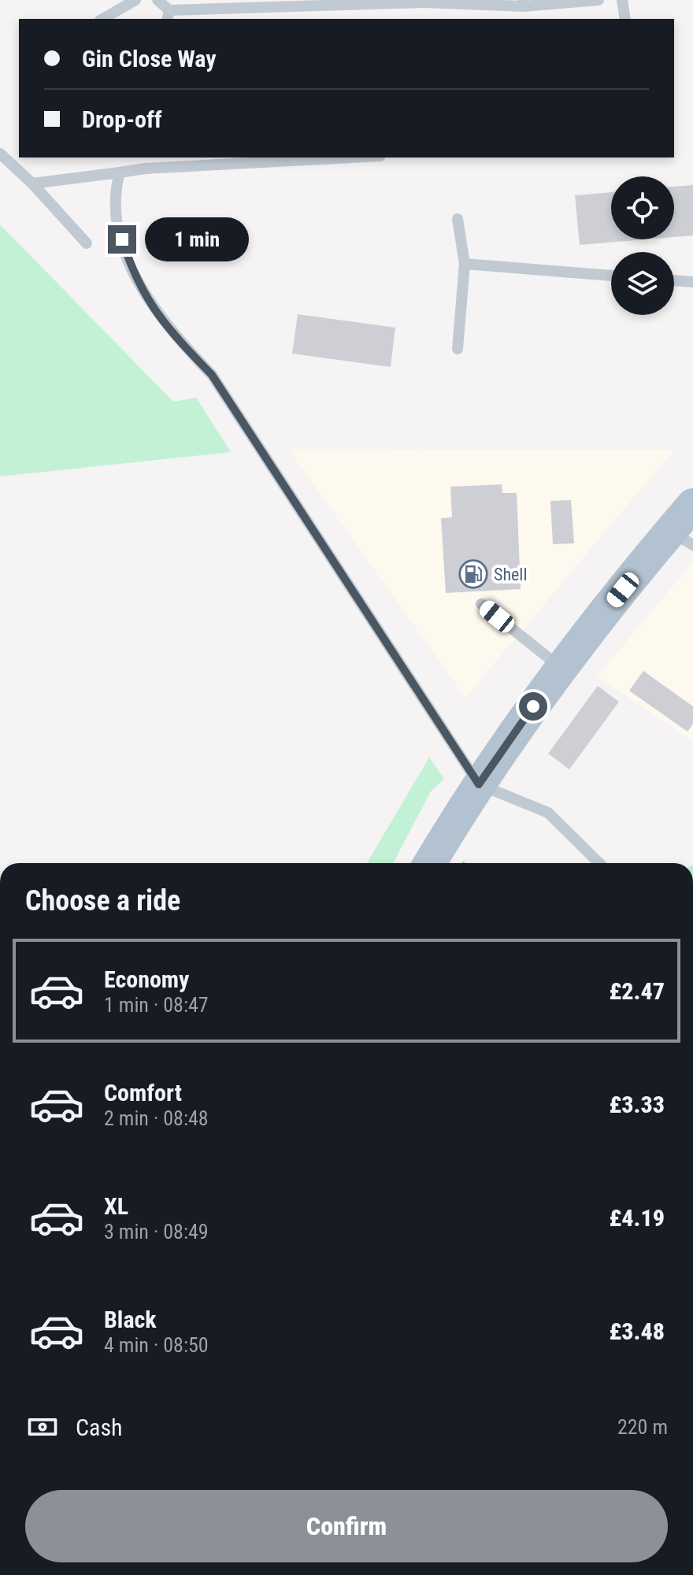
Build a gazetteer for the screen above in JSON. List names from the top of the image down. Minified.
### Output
{"places":{"fuel station":["Shell"]},"page":{"banner":["Gin Close Way","Drop-off"],"bubble":"1 min","heading":"Choose a ride","list":[{"name":"Economy","note":"1 min · 08:47","value":"£2.47"},{"name":"Comfort","note":"2 min · 08:48","value":"£3.33"},{"name":"XL","note":"3 min · 08:49","value":"£4.19"},{"name":"Black","note":"4 min · 08:50","value":"£3.48"}],"pay":["Cash","220 m"],"buttons":"Confirm"}}
